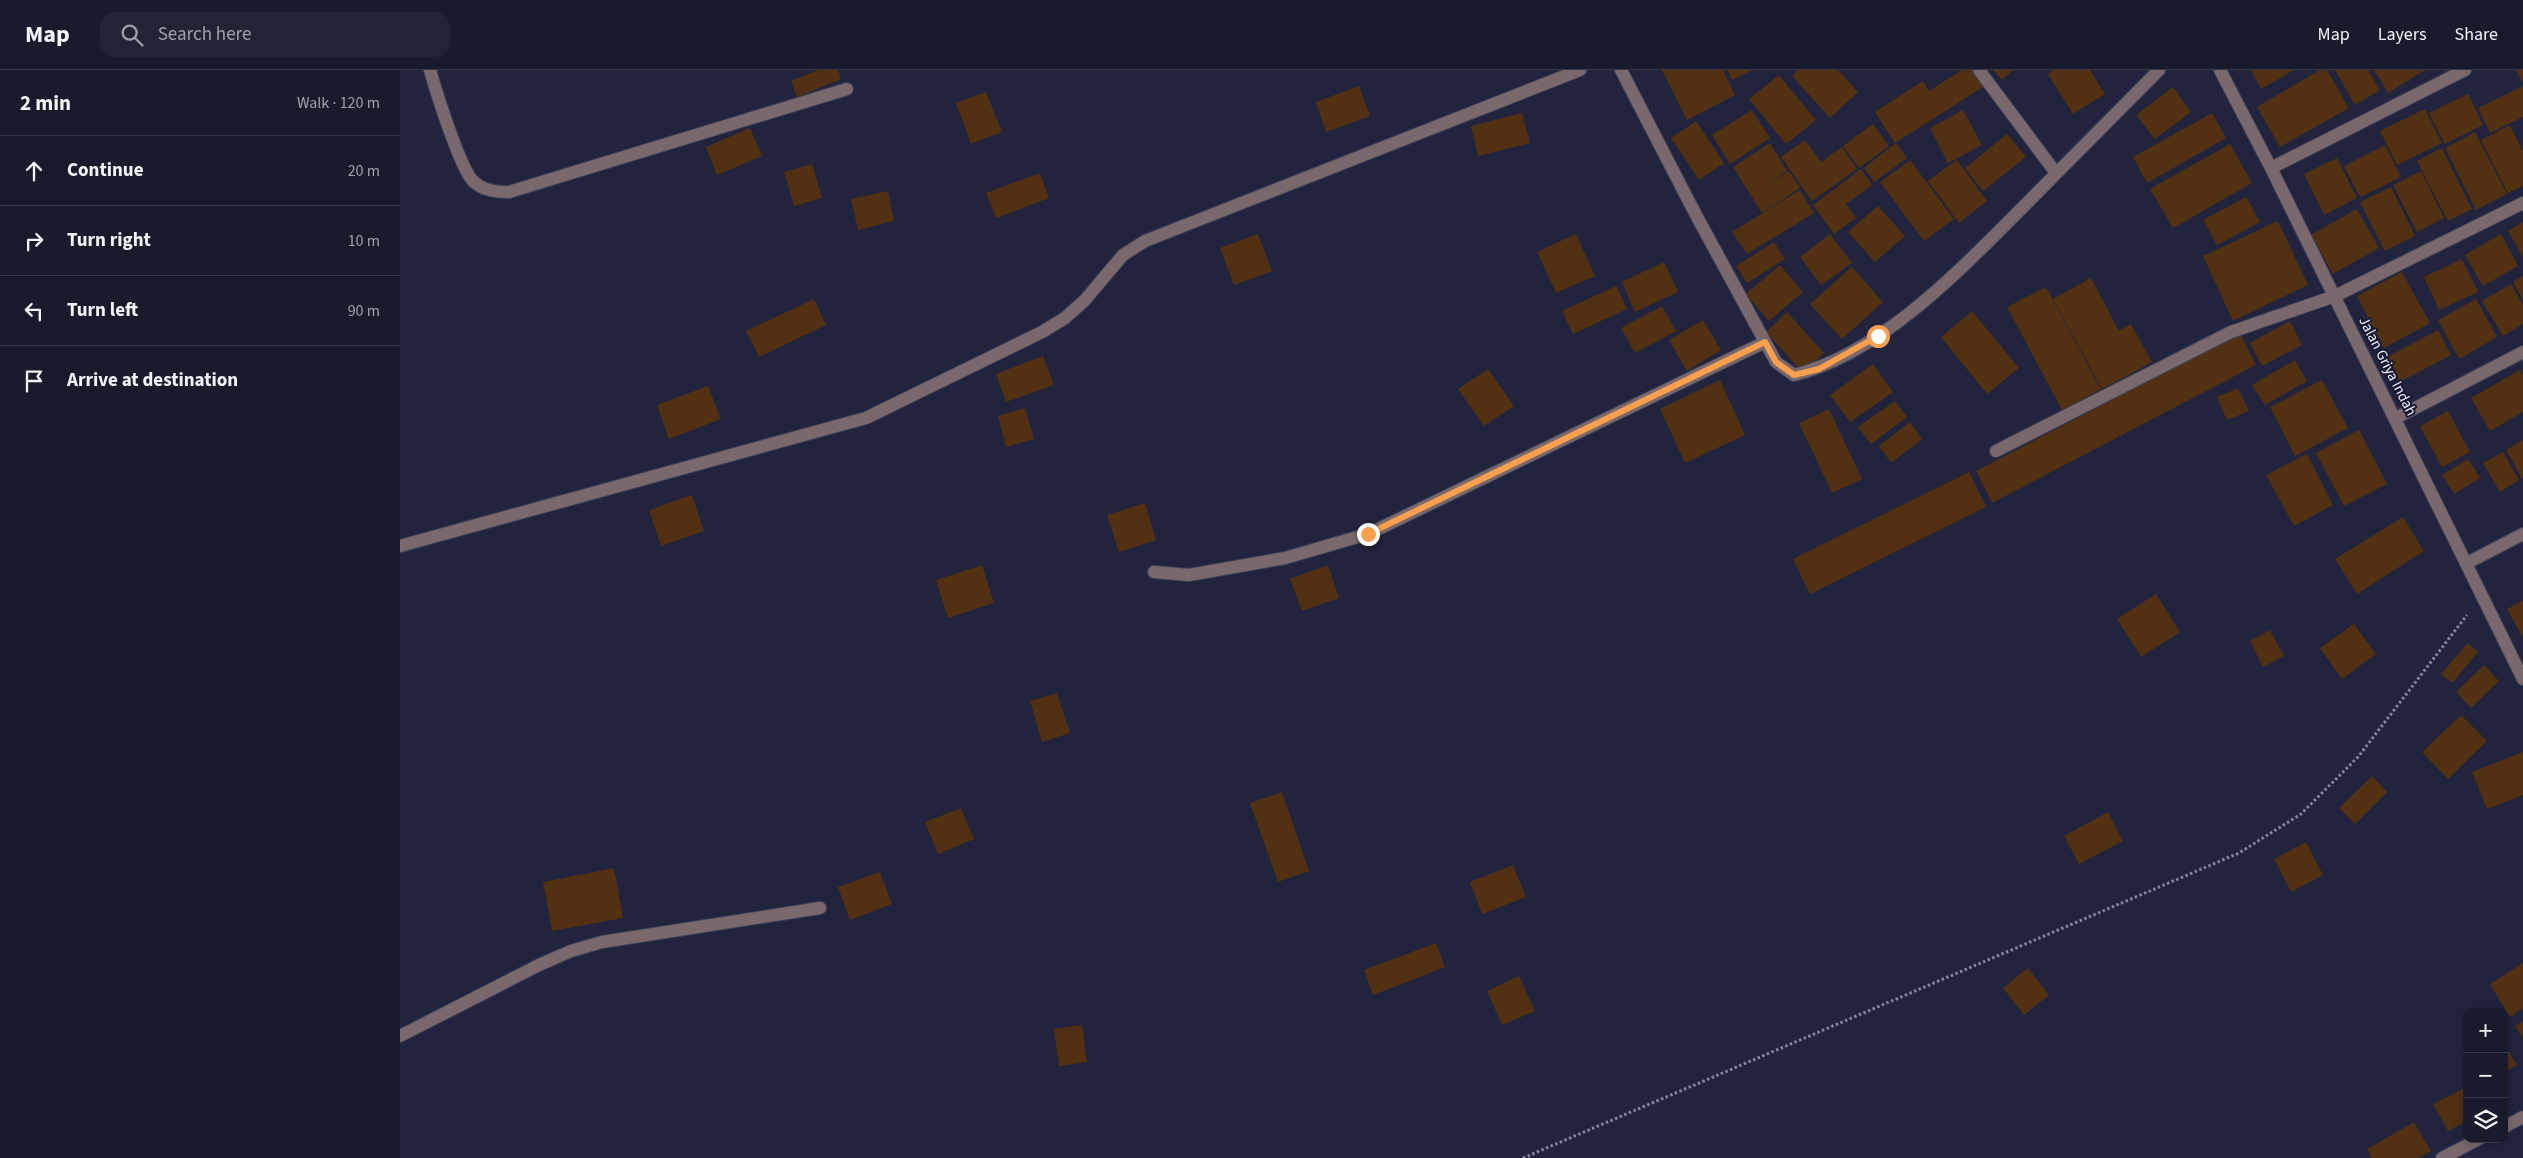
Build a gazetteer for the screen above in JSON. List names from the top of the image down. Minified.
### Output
{"streets":{"street":["Jalan Griya Indah"]},"page":{"header":"Map","search":"Search here","nav":["Map","Layers","Share"],"heading":["2 min","Walk · 120 m"],"list":[["Continue","20 m"],["Turn right","10 m"],["Turn left","90 m"],"Arrive at destination"],"map_buttons":["+","−"]}}
